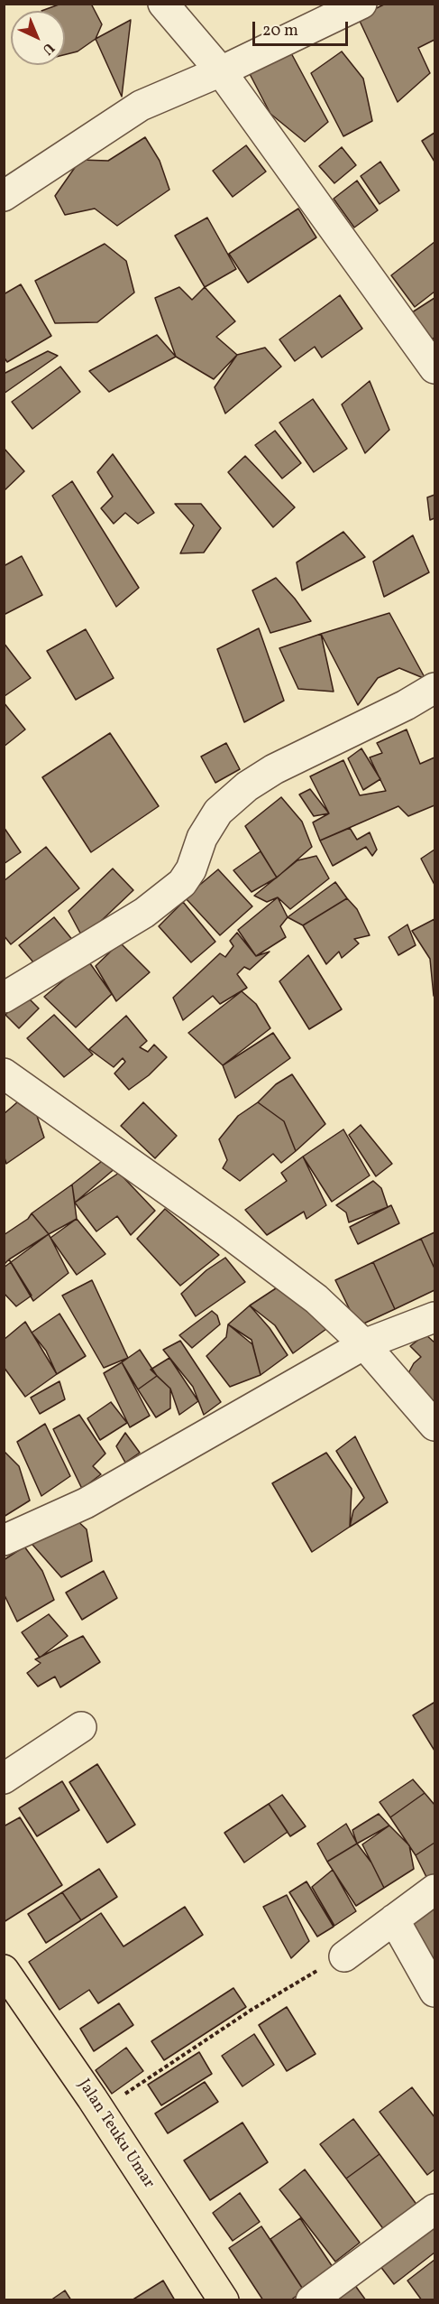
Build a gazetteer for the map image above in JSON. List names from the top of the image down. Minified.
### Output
{"streets":{"main road":["Jalan Teuku Umar"]},"scale_bar":"20 m","north":"bottom right"}
